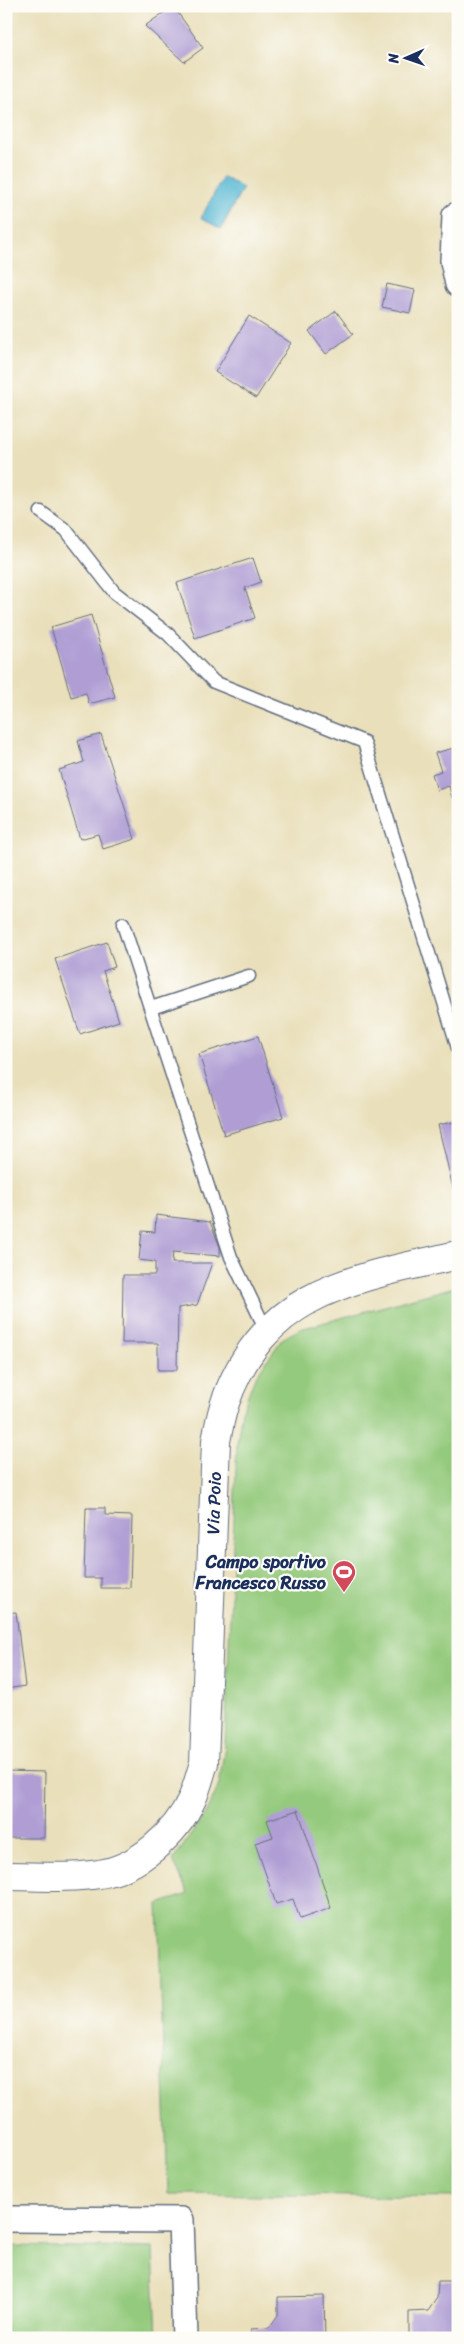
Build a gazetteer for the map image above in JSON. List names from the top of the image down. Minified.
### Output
{"streets":{"street":["Via Poio"]},"places":{"sports":["Campo sportivo Francesco Russo"]},"north":"left"}
